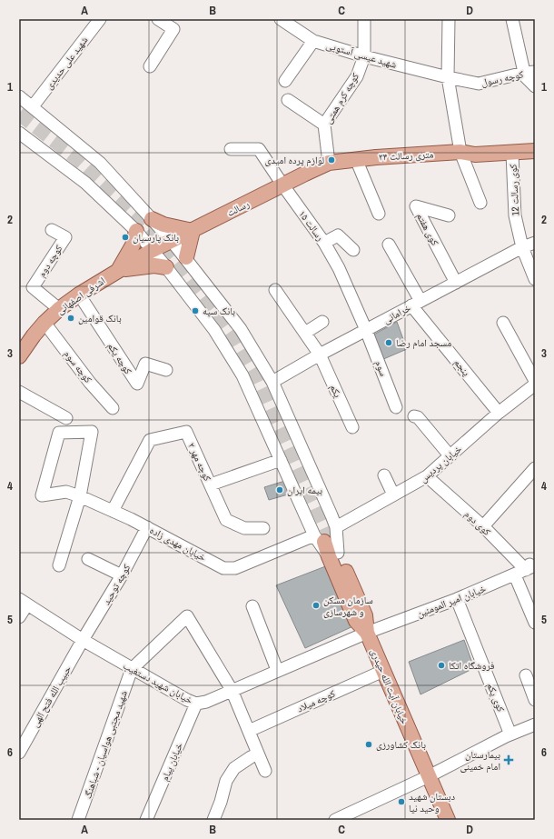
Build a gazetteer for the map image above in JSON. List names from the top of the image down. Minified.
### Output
{"streets":{"main road":["۲۴ متری رسالت","رسالت","اشرفی اصفهانی","خیابان آیت الله حیدری"],"street":["شهید عیسی آستویی","شهید علی حدیدی","کوچه رسول","کوچه کرم همتی","کوی رسالت 12","رسالت ۱۵","کوی هفتم","کوچه دوم","خرامانی","کوچه یکم","کوچه سوم","پنجم","سوم","یکم","کوچه مهر ۲","خیابان پردیس","کوی دوم","خیابان مهدی زاده","کوچه توحید","خیابان امیر المومنین","خیابان شهید دستغیب","حبیب الله فتح الهی","کوی یکم","کوچه میلاد","شهید مجتبی هواسیان - شباهنگ","خیابان پیام"]},"crossings":[["شهید عیسی آستویی","کوچه رسول"],["شهید عیسی آستویی","کوچه کرم همتی"],["کوچه کرم همتی","۲۴ متری رسالت"],["۲۴ متری رسالت","کوی رسالت 12"],["۲۴ متری رسالت","رسالت"],["۲۴ متری رسالت","رسالت ۱۵"],["کوی رسالت 12","خرامانی"],["رسالت","رسالت ۱۵"],["رسالت","اشرفی اصفهانی"],["رسالت ۱۵","خرامانی"],["رسالت ۱۵","سوم"],["کوی هفتم","خرامانی"],["کوچه دوم","اشرفی اصفهانی"],["اشرفی اصفهانی","کوچه یکم"],["اشرفی اصفهانی","کوچه سوم"],["خرامانی","پنجم"],["خرامانی","سوم"],["خرامانی","یکم"],["پنجم","خیابان پردیس"],["کوچه مهر ۲","خیابان مهدی زاده"],["خیابان پردیس","کوی دوم"],["خیابان پردیس","خیابان مهدی زاده"],["خیابان پردیس","خیابان آیت الله حیدری"],["کوی دوم","خیابان امیر المومنین"],["خیابان مهدی زاده","کوچه توحید"],["خیابان مهدی زاده","خیابان آیت الله حیدری"],["کوچه توحید","خیابان شهید دستغیب"],["کوچه توحید","حبیب الله فتح الهی"],["خیابان امیر المومنین","خیابان شهید دستغیب"],["خیابان امیر المومنین","خیابان آیت الله حیدری"],["خیابان امیر المومنین","کوی یکم"],["خیابان شهید دستغیب","خیابان آیت الله حیدری"],["خیابان شهید دستغیب","حبیب الله فتح الهی"],["خیابان شهید دستغیب","شهید مجتبی هواسیان - شباهنگ"],["خیابان شهید دستغیب","خیابان پیام"],["خیابان آیت الله حیدری","کوچه میلاد"]],"places":{"other":["لوازم پرده امیدی","بانک پارسیان","بانک سپه","بانک قوامین","مسجد امام رضا","بیمه ایران","سازمان مسکن و شهرسازی","فروشگاه اتکا","بانک کشاورزی","دبستان شهید وحید نیا"],"health":["بیمارستان امام خمینی"]},"grid":{"columns":["A","B","C","D"],"rows":["1","2","3","4","5","6"]}}
